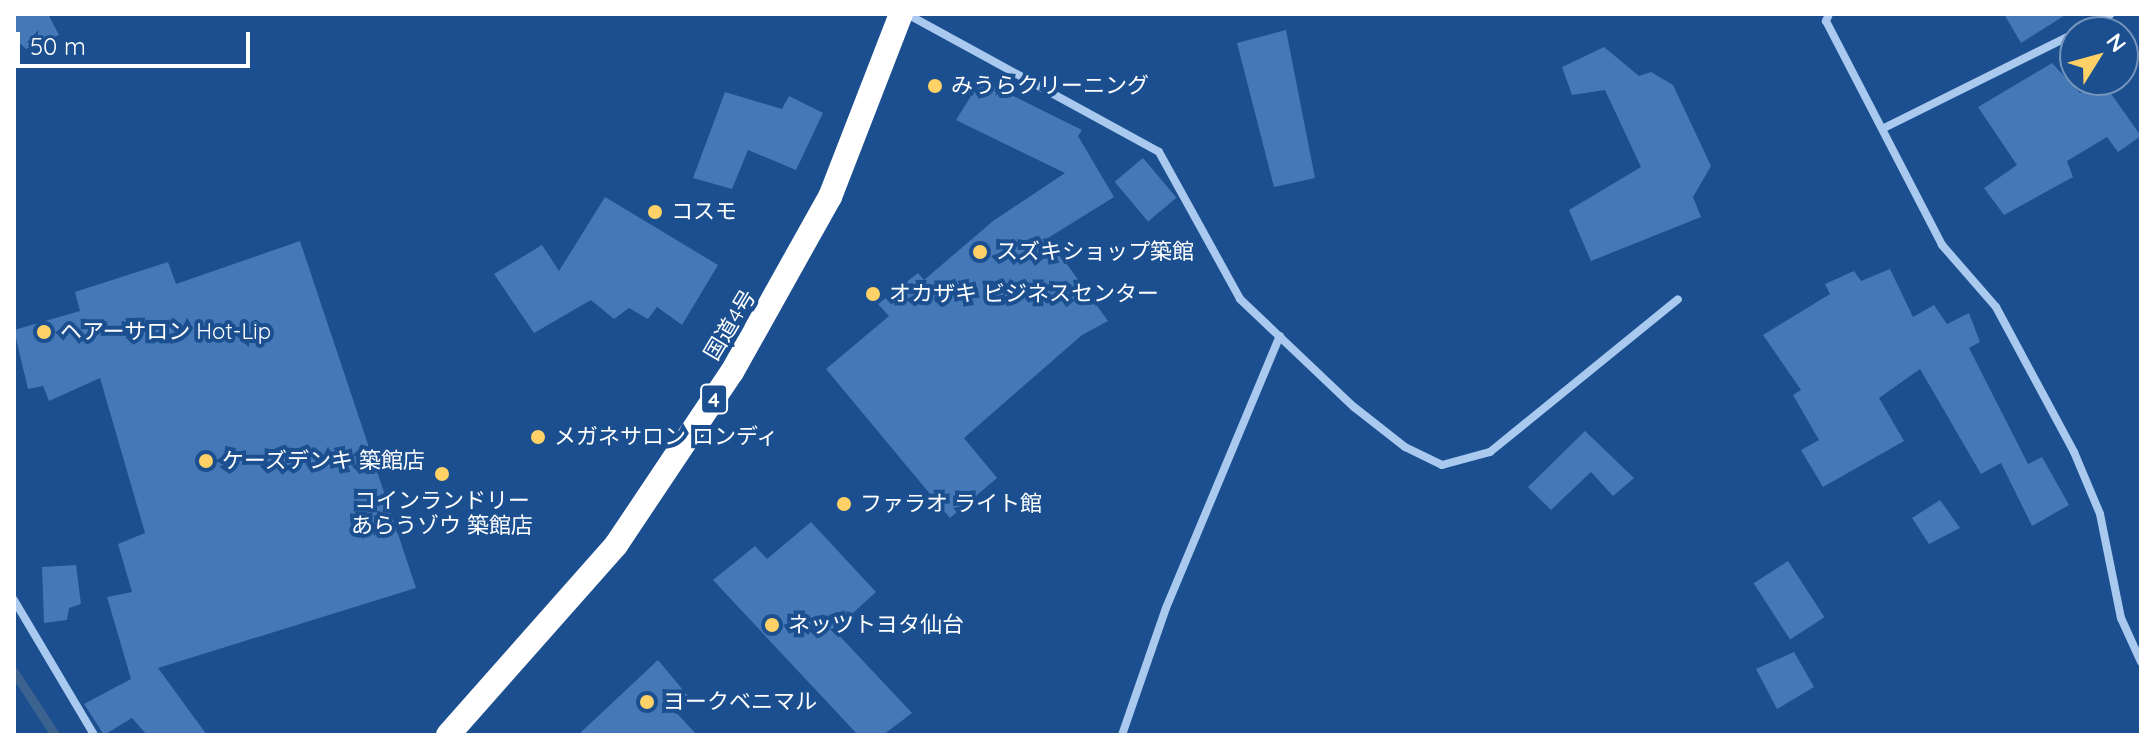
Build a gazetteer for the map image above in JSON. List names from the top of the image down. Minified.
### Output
{"streets":{"highway":["国道4号","4"]},"places":["みうらクリーニング","コスモ","スズキショップ築館","オカザキ ビジネスセンター","ヘアーサロン Hot-Lip","メガネサロン ロンディ","ケーズデンキ 築館店","コインランドリー あらうゾウ 築館店","ファラオ ライト館","ネッツトヨタ仙台","ヨークベニマル"],"scale_bar":"50 m","north":"top right"}
